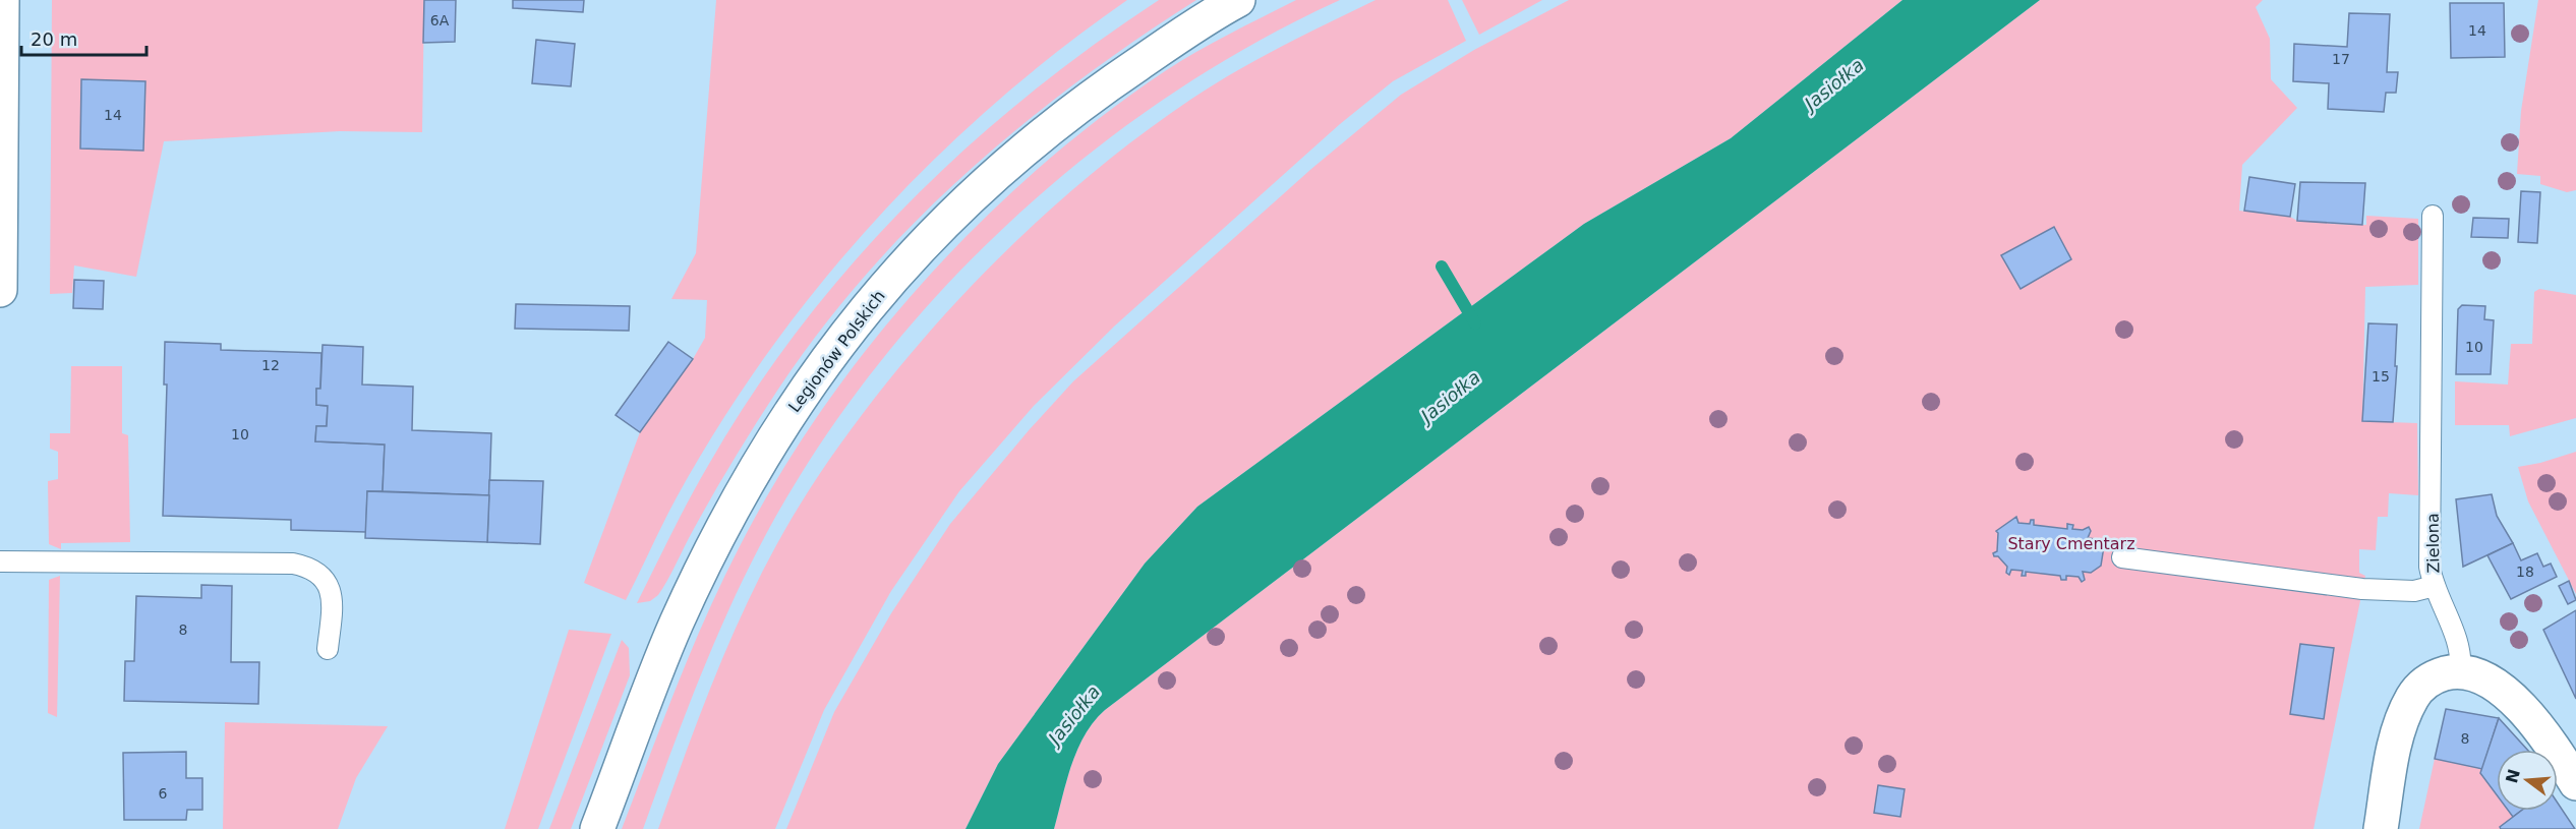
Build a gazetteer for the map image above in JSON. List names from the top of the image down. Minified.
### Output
{"streets":{"main road":["Legionów Polskich"],"lane":["Zielona"]},"water":["Jasiołka"],"parks":["Stary Cmentarz"],"house_numbers":["6A","14","17","14","10","12","15","10","18","8","8","6"],"scale_bar":"20 m","north":"left"}
